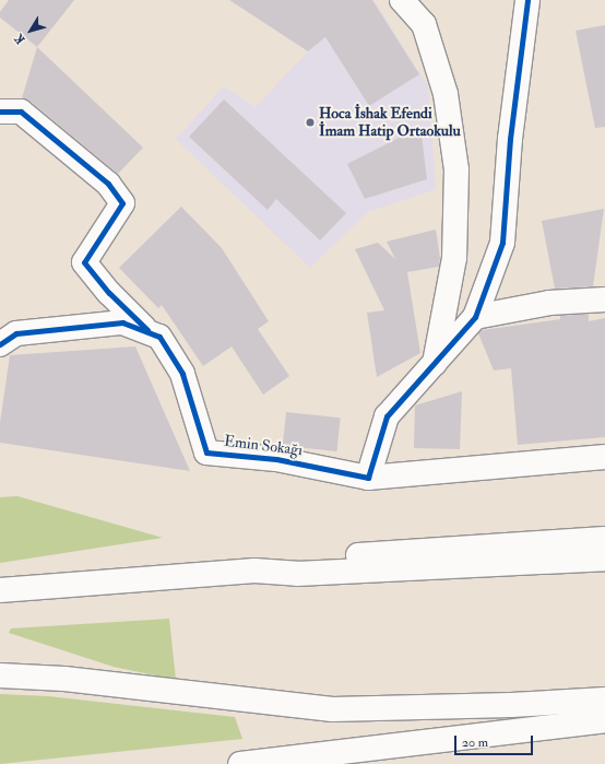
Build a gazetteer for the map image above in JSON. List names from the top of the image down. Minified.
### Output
{"streets":{"main road":["Emin Sokağı"]},"places":["Hoca İshak Efendi İmam Hatip Ortaokulu"],"scale_bar":"20 m","north":"bottom left"}
